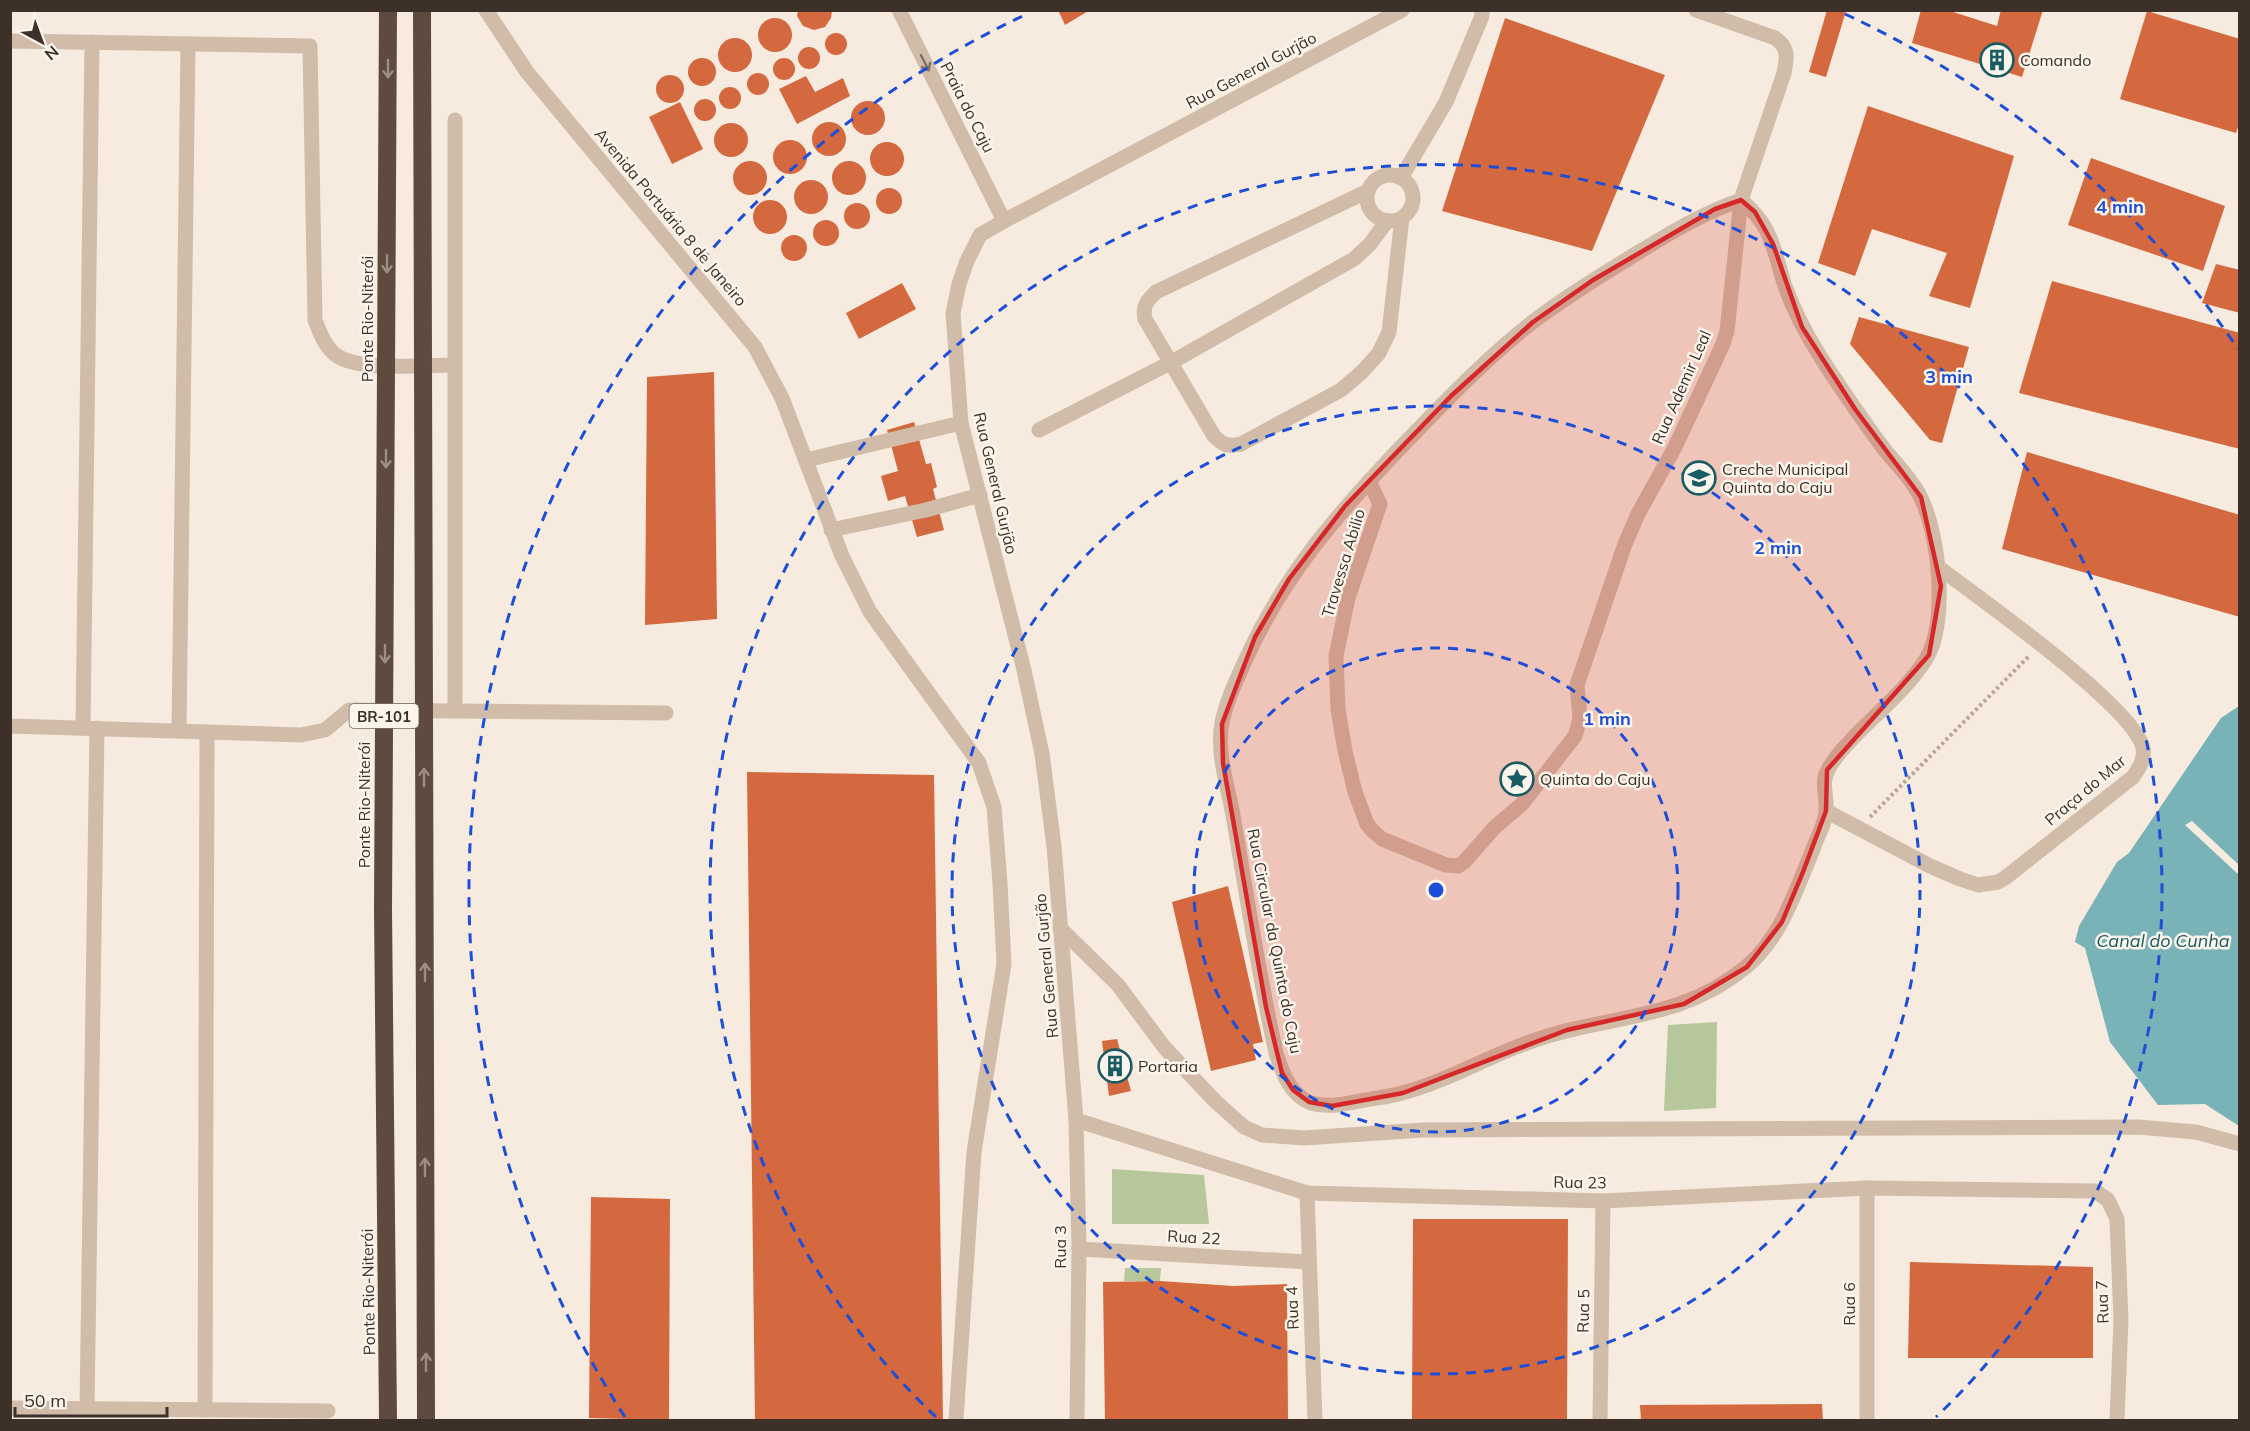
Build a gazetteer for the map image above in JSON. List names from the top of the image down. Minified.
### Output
{"streets":{"highway":["Ponte Rio-Niterói","BR-101"],"street":["Rua General Gurjão","Praia do Caju","Avenida Portuária 8 de Janeiro","Rua Ademir Leal","Travessa Abilio","Praça do Mar","Rua Circular da Quinta do Caju","Rua 23","Rua 22","Rua 3","Rua 7","Rua 6","Rua 4","Rua 5"]},"crossings":[["Rua General Gurjão","Praia do Caju"],["Rua General Gurjão","Rua 3"],["Rua Ademir Leal","Travessa Abilio"],["Rua Ademir Leal","Rua Circular da Quinta do Caju"],["Travessa Abilio","Rua Circular da Quinta do Caju"],["Praça do Mar","Rua Circular da Quinta do Caju"],["Rua 23","Rua 3"],["Rua 23","Rua 7"],["Rua 23","Rua 6"],["Rua 23","Rua 4"],["Rua 23","Rua 5"],["Rua 22","Rua 3"],["Rua 22","Rua 4"]],"one_way":["Praia do Caju"],"water":["Canal do Cunha"],"places":{"building":["Comando","Portaria"],"school or university":["Creche Municipal Quinta do Caju"],"place":["Quinta do Caju"]},"scale_bar":"50 m","north":"bottom right","rings":["4 min","3 min","2 min","1 min"]}
